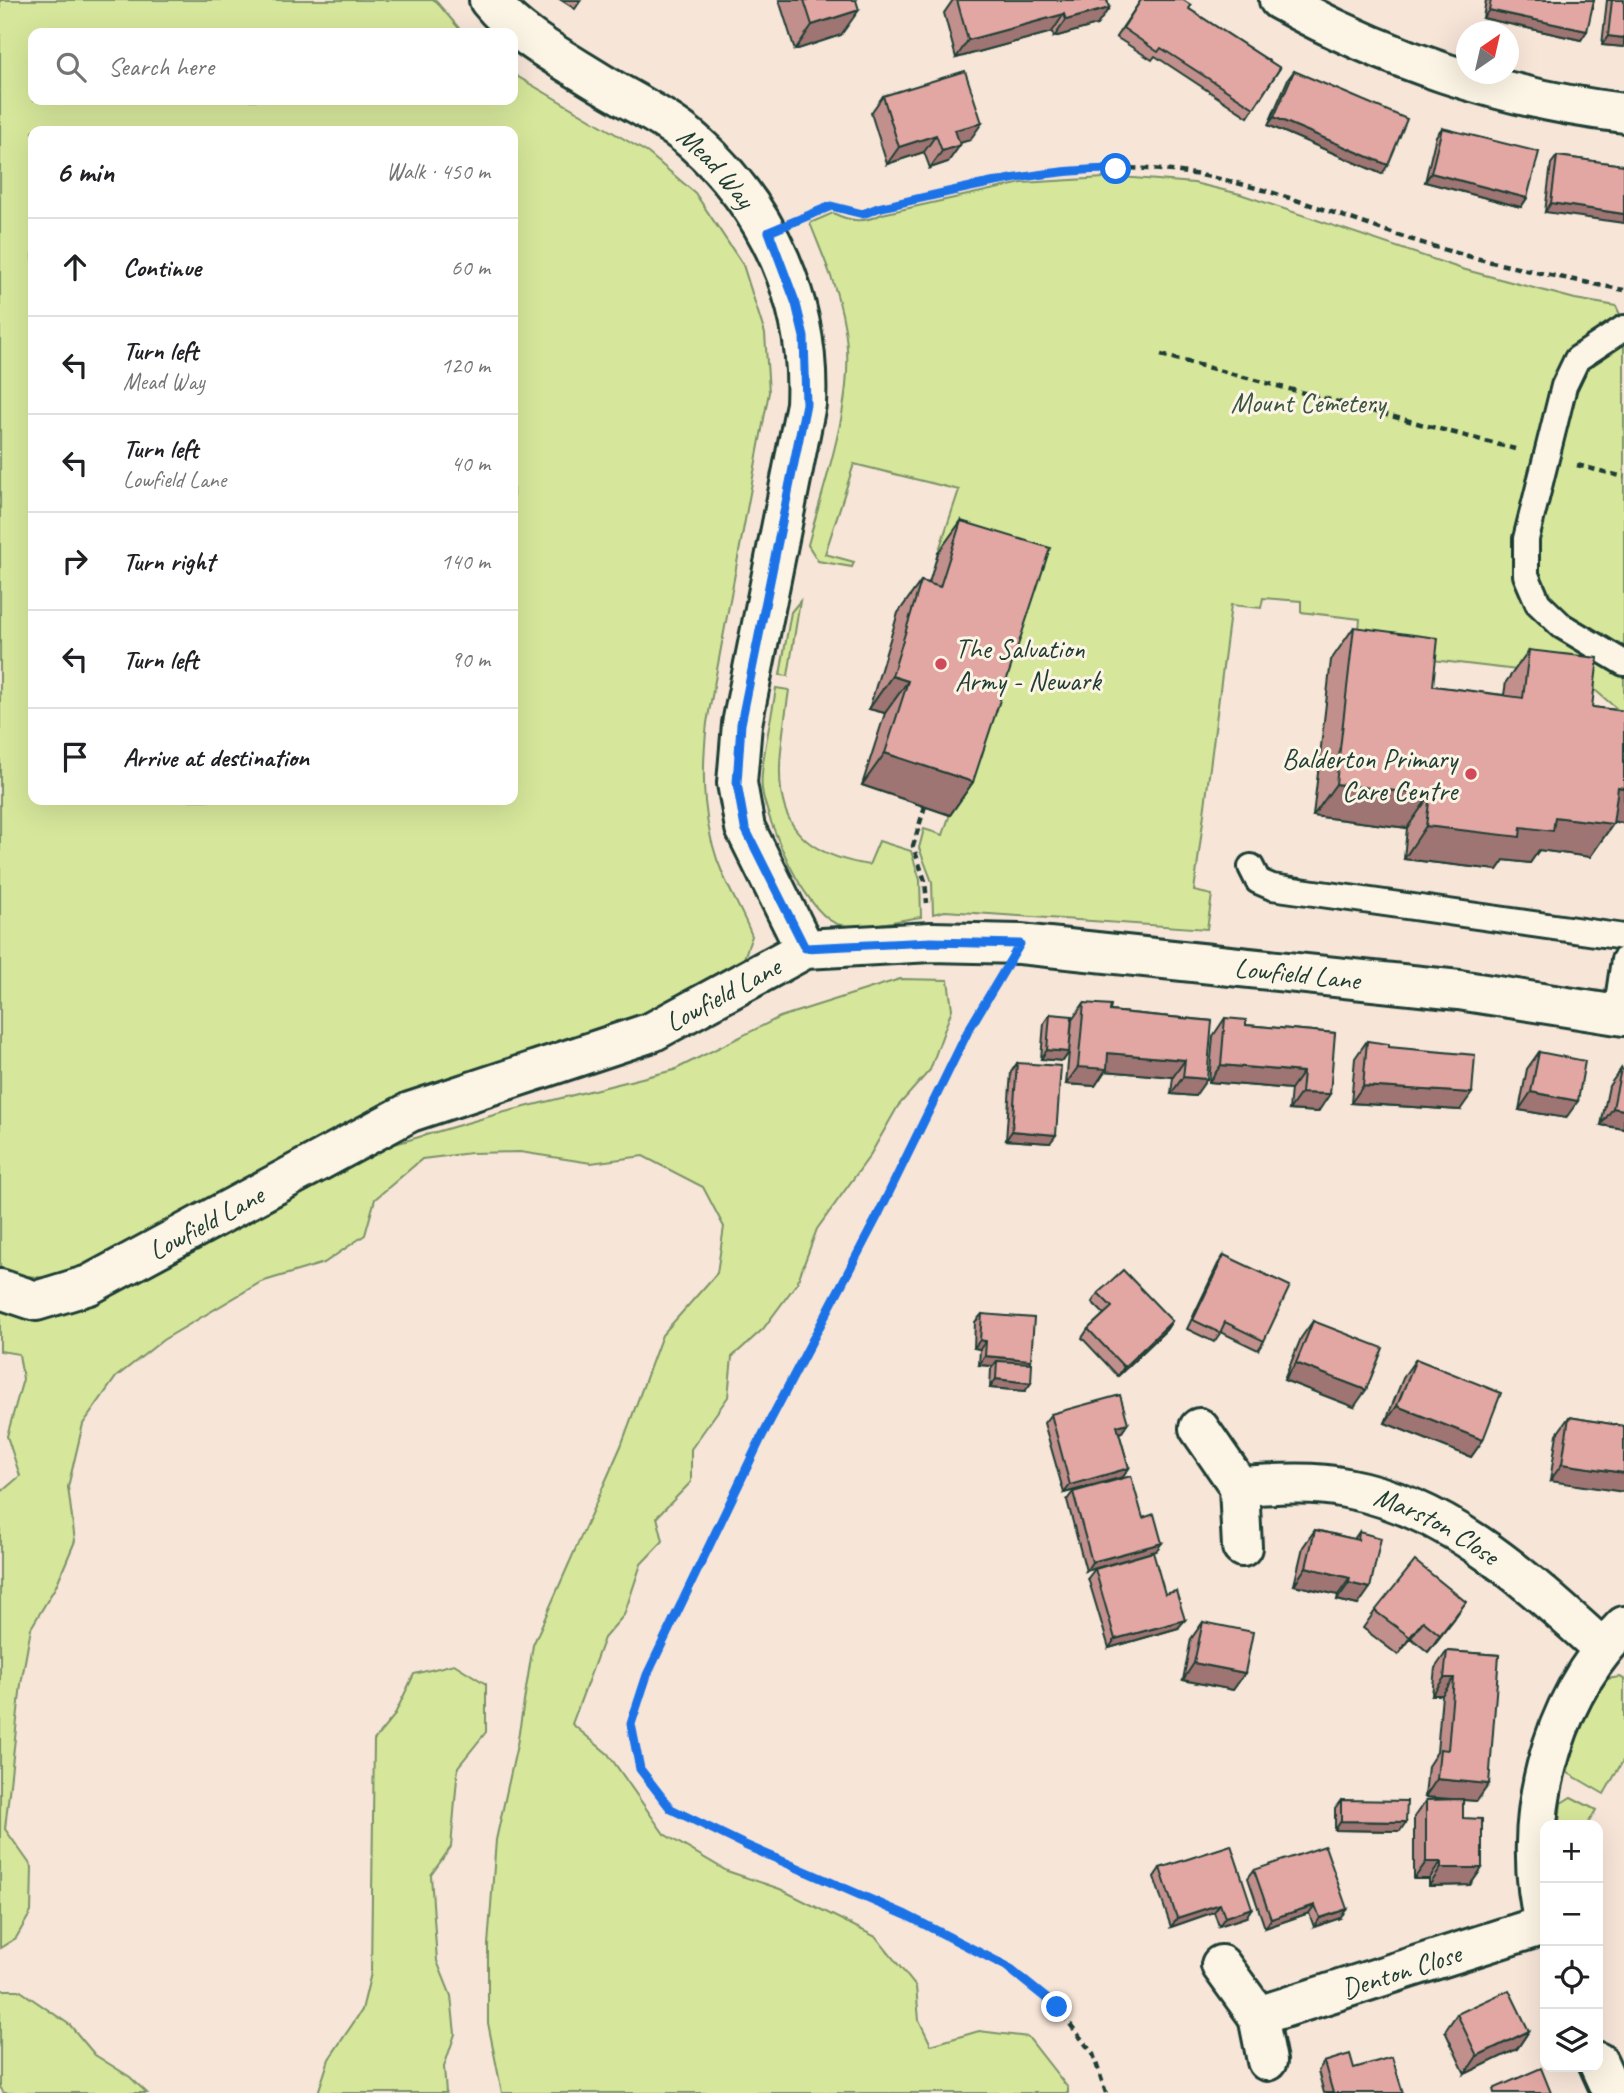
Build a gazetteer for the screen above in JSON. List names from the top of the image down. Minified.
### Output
{"streets":{"street":["Mead Way","Lowfield Lane","Marston Close","Denton Close"]},"crossings":[["Mead Way","Lowfield Lane"]],"parks":["Mount Cemetery"],"places":["The Salvation Army - Newark","Balderton Primary Care Centre"],"north":"top right","page":{"search":"Search here","heading":["6 min","Walk · 450 m"],"list":[["Continue","60 m"],["Turn left","Mead Way","120 m"],["Turn left","Lowfield Lane","40 m"],["Turn right","140 m"],["Turn left","90 m"],"Arrive at destination"],"map_buttons":["+","−"]}}
